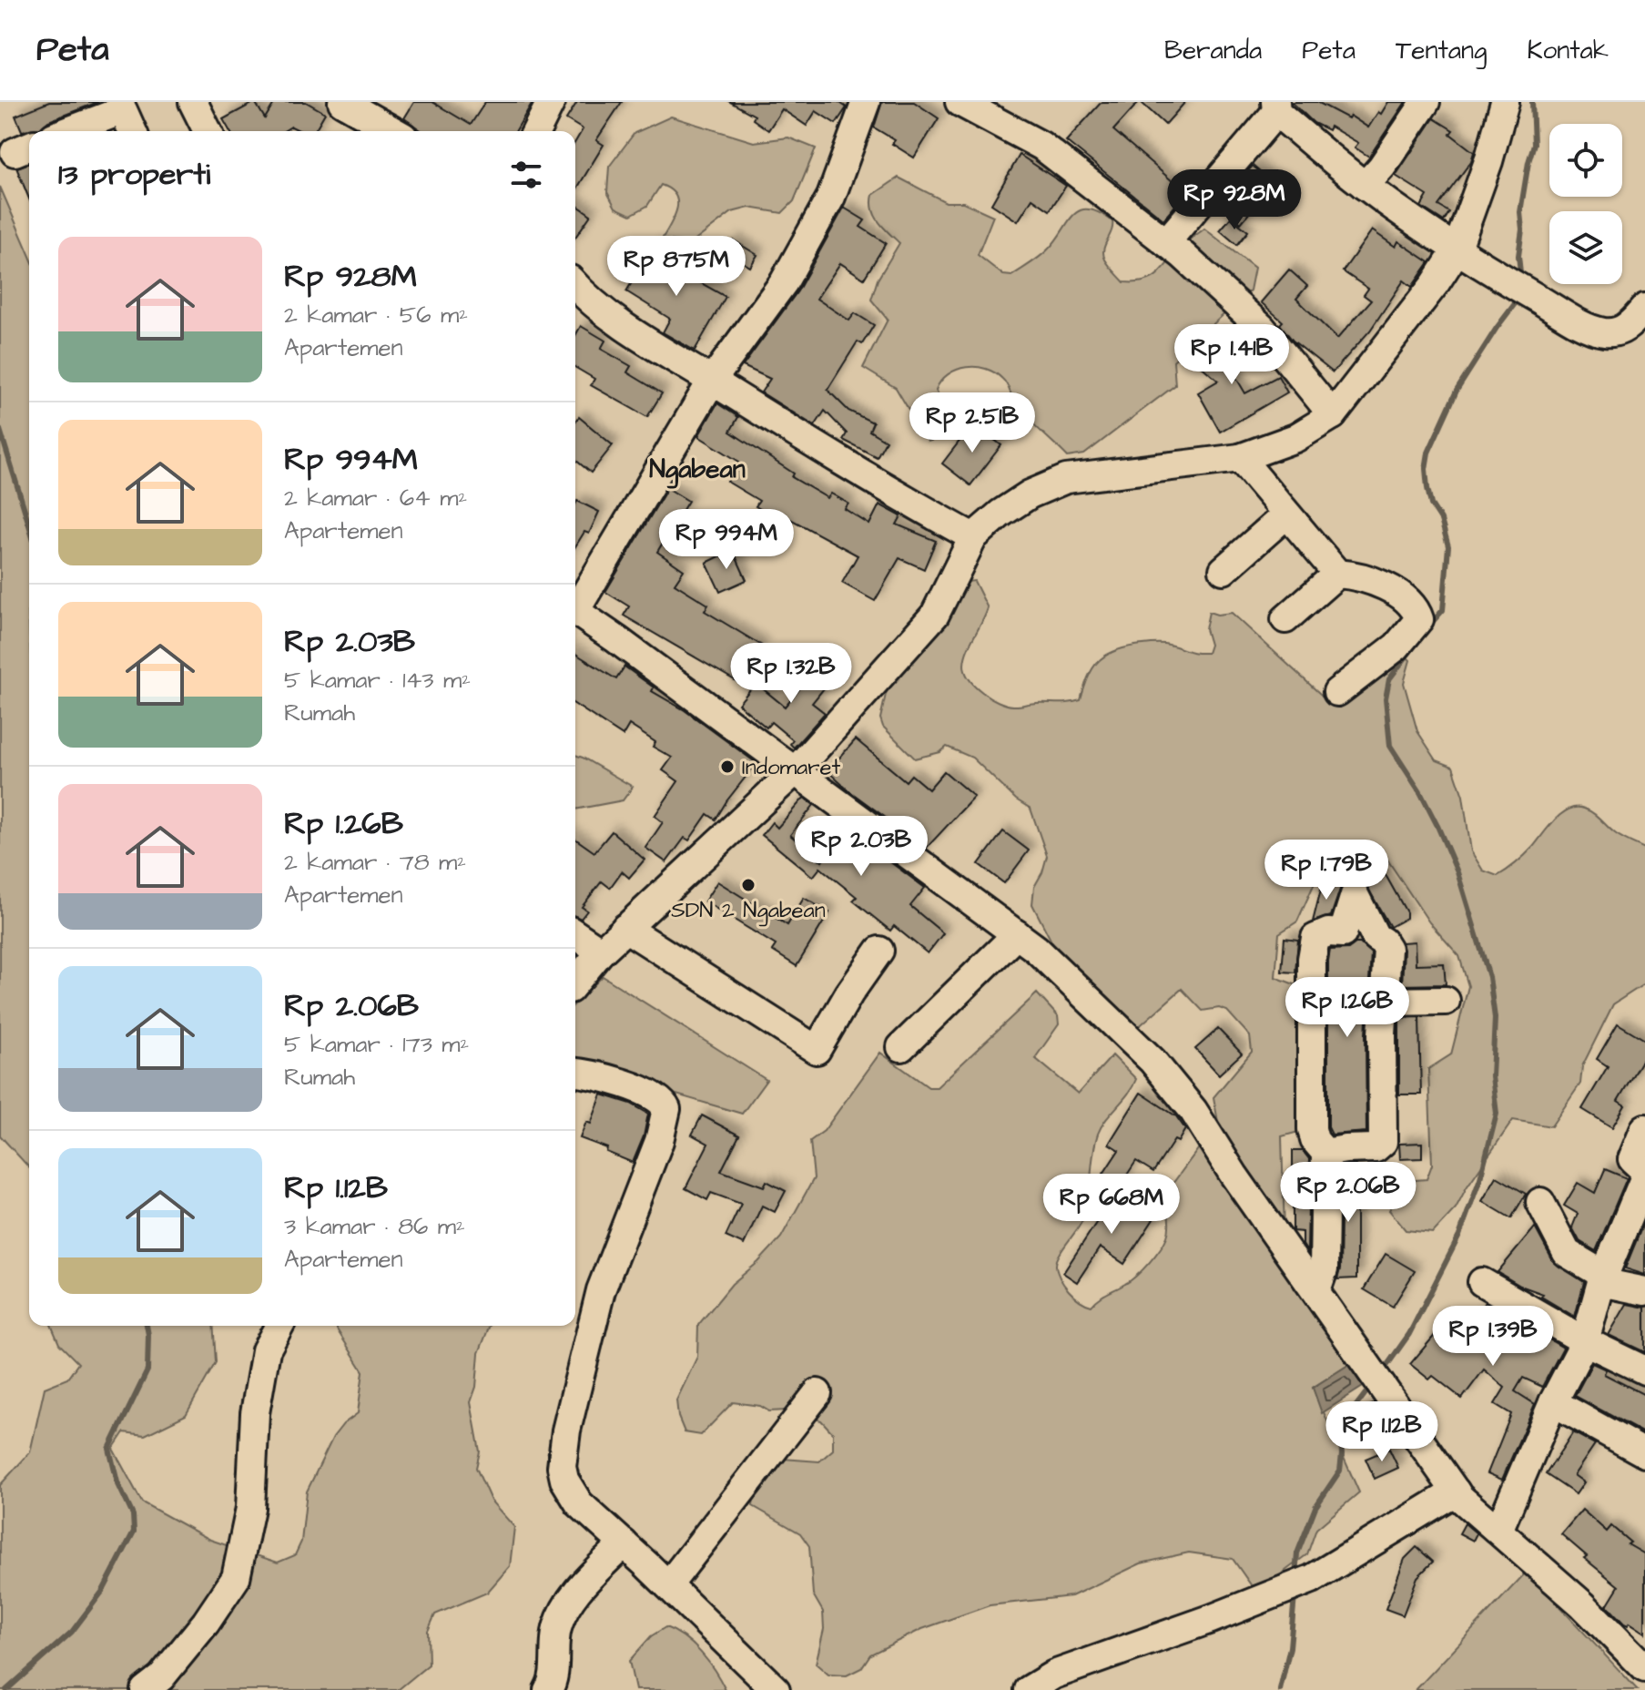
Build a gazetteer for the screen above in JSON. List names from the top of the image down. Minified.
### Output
{"districts":["Ngabean"],"places":["Indomaret","SDN 2 Ngabean"],"page":{"header":"Peta","nav":["Beranda","Peta","Tentang","Kontak"],"heading":"13 properti","price":["Rp 928M","Rp 875M","Rp 1.41B","Rp 2.51B","Rp 994M","Rp 1.32B","Rp 2.03B","Rp 1.79B","Rp 1.26B","Rp 2.06B","Rp 668M","Rp 1.39B","Rp 1.12B"],"list":[{"name":"Rp 928M","note":"2 kamar · 56 m² · Apartemen"},{"name":"Rp 994M","note":"2 kamar · 64 m² · Apartemen"},{"name":"Rp 2.03B","note":"5 kamar · 143 m² · Rumah"},{"name":"Rp 1.26B","note":"2 kamar · 78 m² · Apartemen"},{"name":"Rp 2.06B","note":"5 kamar · 173 m² · Rumah"},{"name":"Rp 1.12B","note":"3 kamar · 86 m² · Apartemen"}]}}
